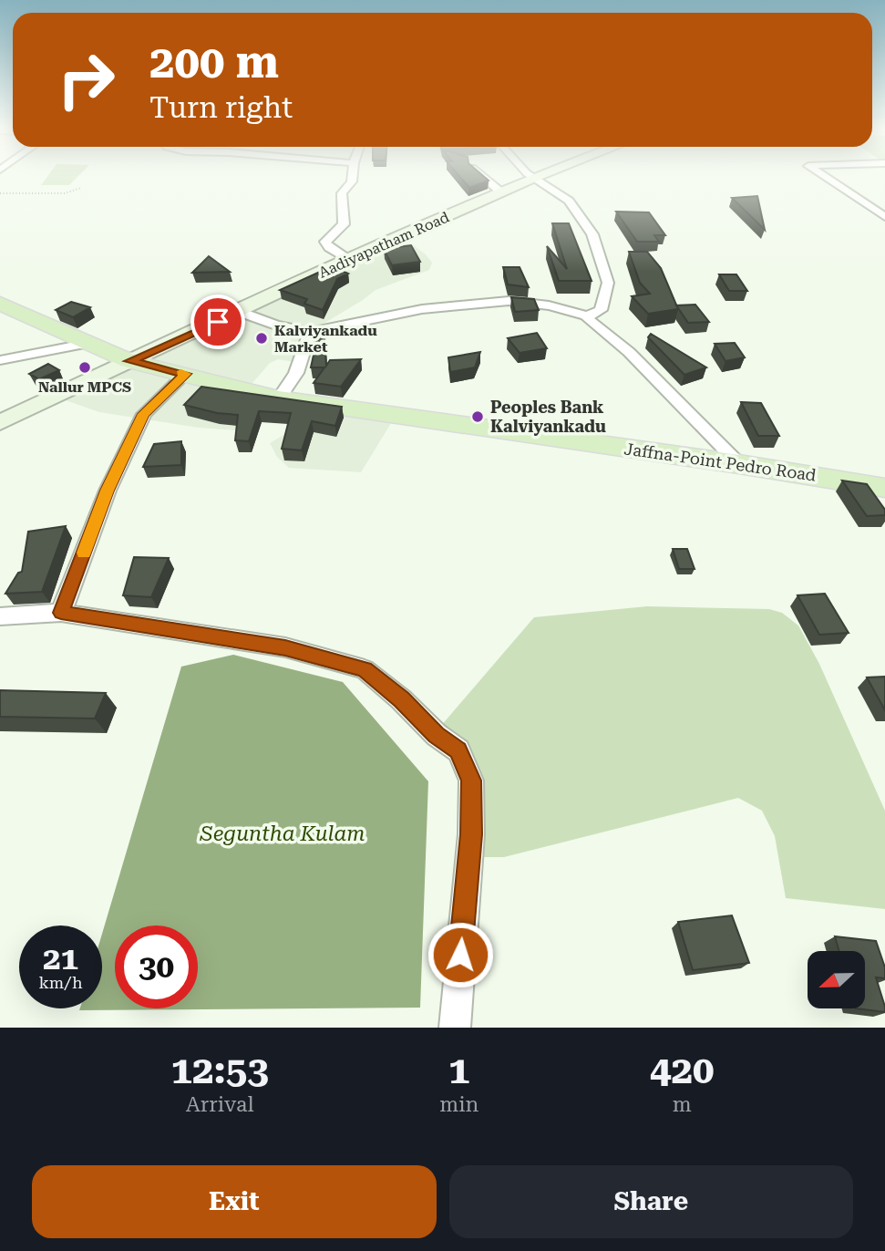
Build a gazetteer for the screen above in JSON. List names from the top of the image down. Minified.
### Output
{"streets":{"main road":["Jaffna-Point Pedro Road"],"street":["Aadiyapatham Road"]},"crossings":[["Aadiyapatham Road","Jaffna-Point Pedro Road"]],"water":["Seguntha Kulam"],"places":["Kalviyankadu Market","Nallur MPCS","Peoples Bank Kalviyankadu"],"north":"left","page":{"turn":["200 m","Turn right"],"speed":"21 km/h","limit":"30","eta":["12:53","Arrival","1","min","420","m"],"buttons":["Exit","Share"]}}
